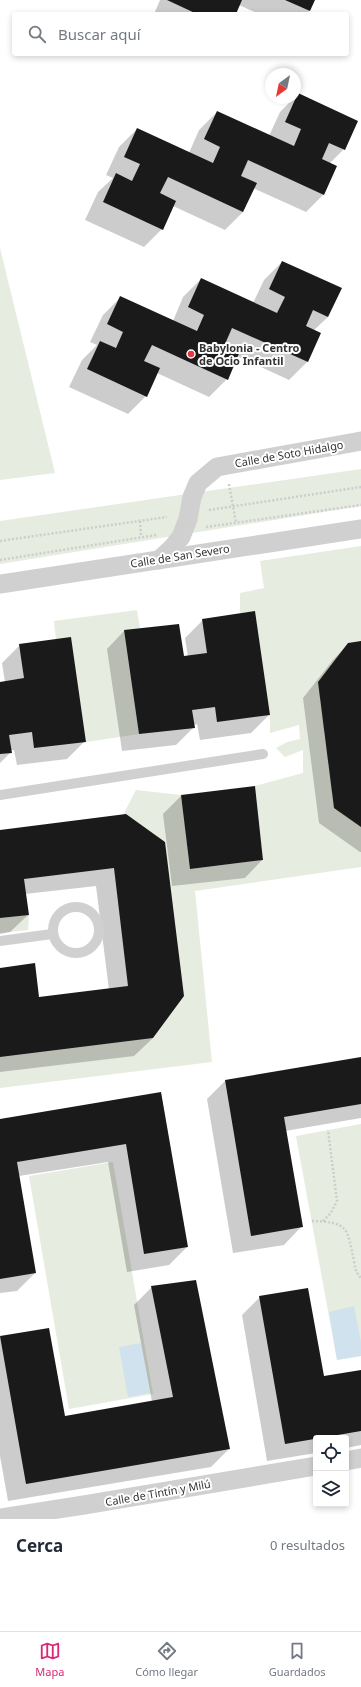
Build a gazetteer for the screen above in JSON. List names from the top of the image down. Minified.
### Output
{"streets":{"street":["Calle de Soto Hidalgo","Calle de San Severo","Calle de Tintín y Milú"]},"crossings":[["Calle de Soto Hidalgo","Calle de San Severo"]],"places":["Babylonia - Centro de Ocio Infantil"],"north":"bottom left","page":{"search":"Buscar aquí","heading":["Cerca","0 resultados"],"nav":["Mapa","Cómo llegar","Guardados"]}}
